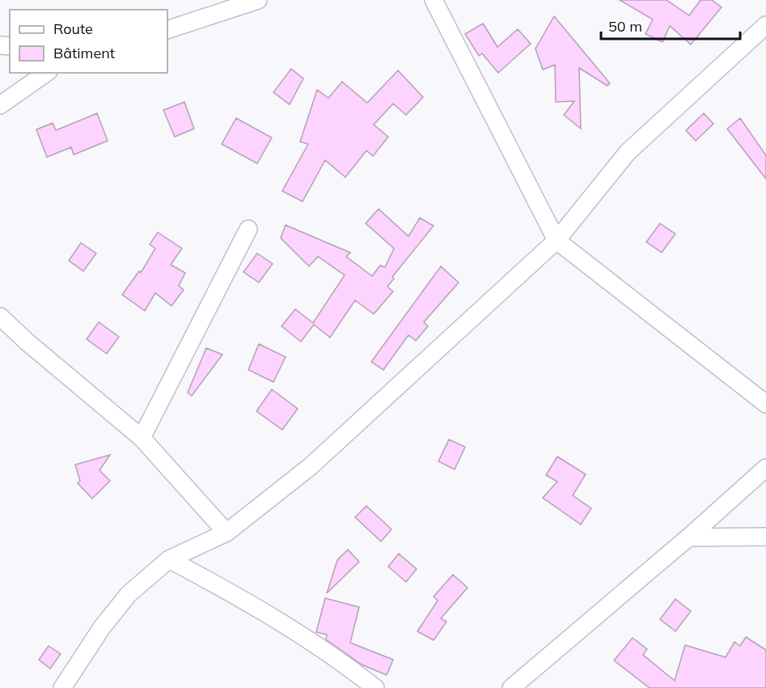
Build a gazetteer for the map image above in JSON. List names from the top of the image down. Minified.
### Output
{"legend":["Route","Bâtiment"],"scale_bar":"50 m"}
